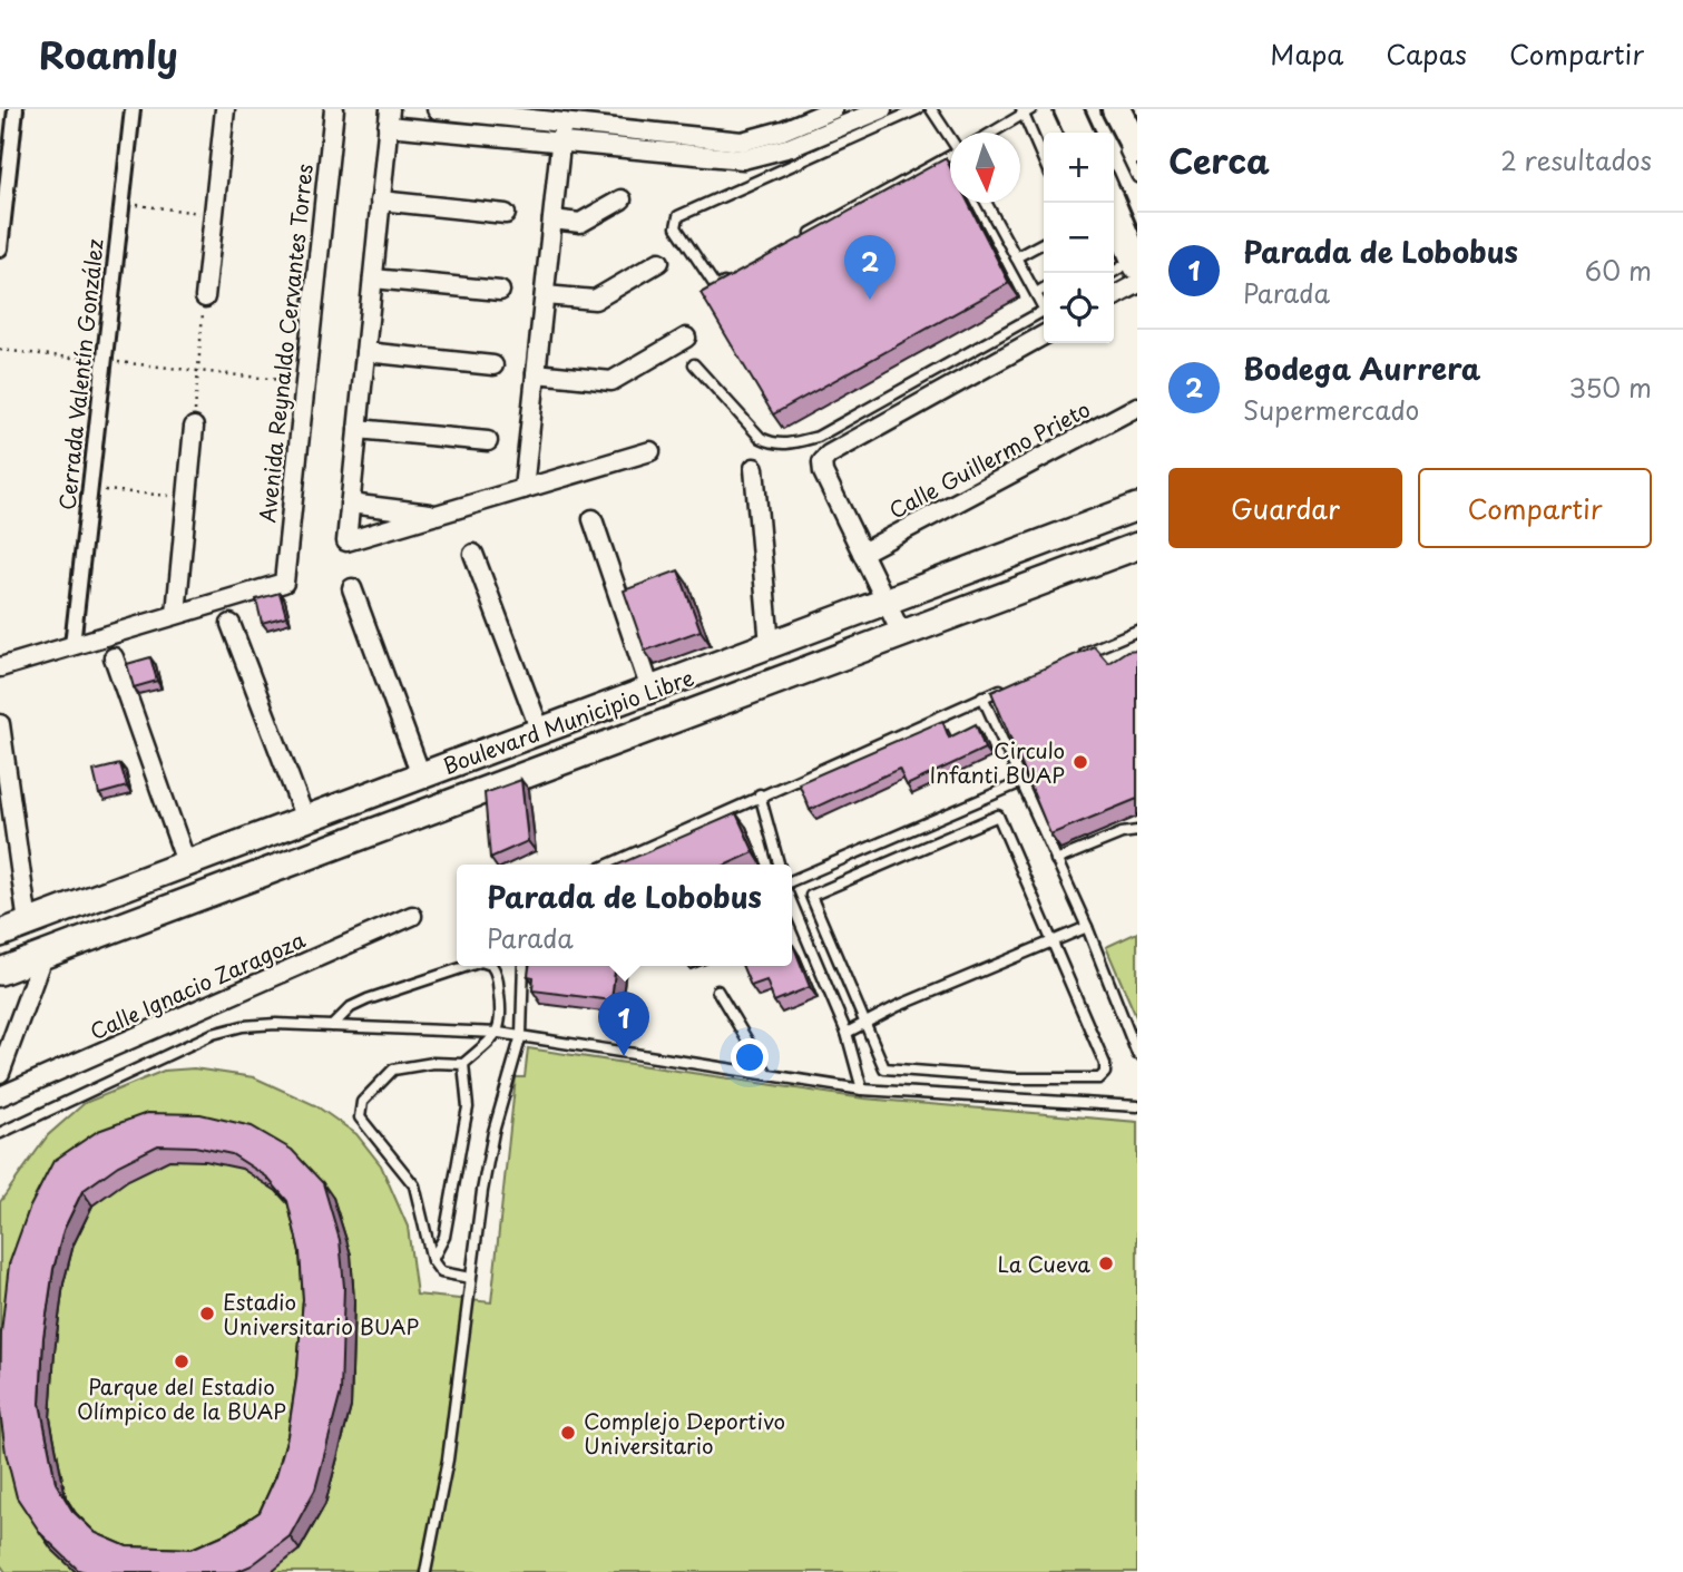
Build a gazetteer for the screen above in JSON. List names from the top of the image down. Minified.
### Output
{"streets":{"main road":["Boulevard Municipio Libre"],"street":["Avenida Reynaldo Cervantes Torres","Cerrada Valentín González","Calle Guillermo Prieto","Calle Ignacio Zaragoza"]},"places":["Circulo Infanti BUAP","La Cueva","Estadio Universitario BUAP","Parque del Estadio Olímpico de la BUAP","Complejo Deportivo Universitario"],"north":"bottom","page":{"header":"Roamly","nav":["Mapa","Capas","Compartir"],"heading":["Cerca","2 resultados"],"map_buttons":["+","−"],"list":[{"mark":"1","name":"Parada de Lobobus","note":"Parada","value":"60 m"},{"mark":"2","name":"Bodega Aurrera","note":"Supermercado","value":"350 m"}],"pins":["2","1"],"buttons":["Guardar","Compartir"],"popup":["Parada de Lobobus","Parada"]}}
